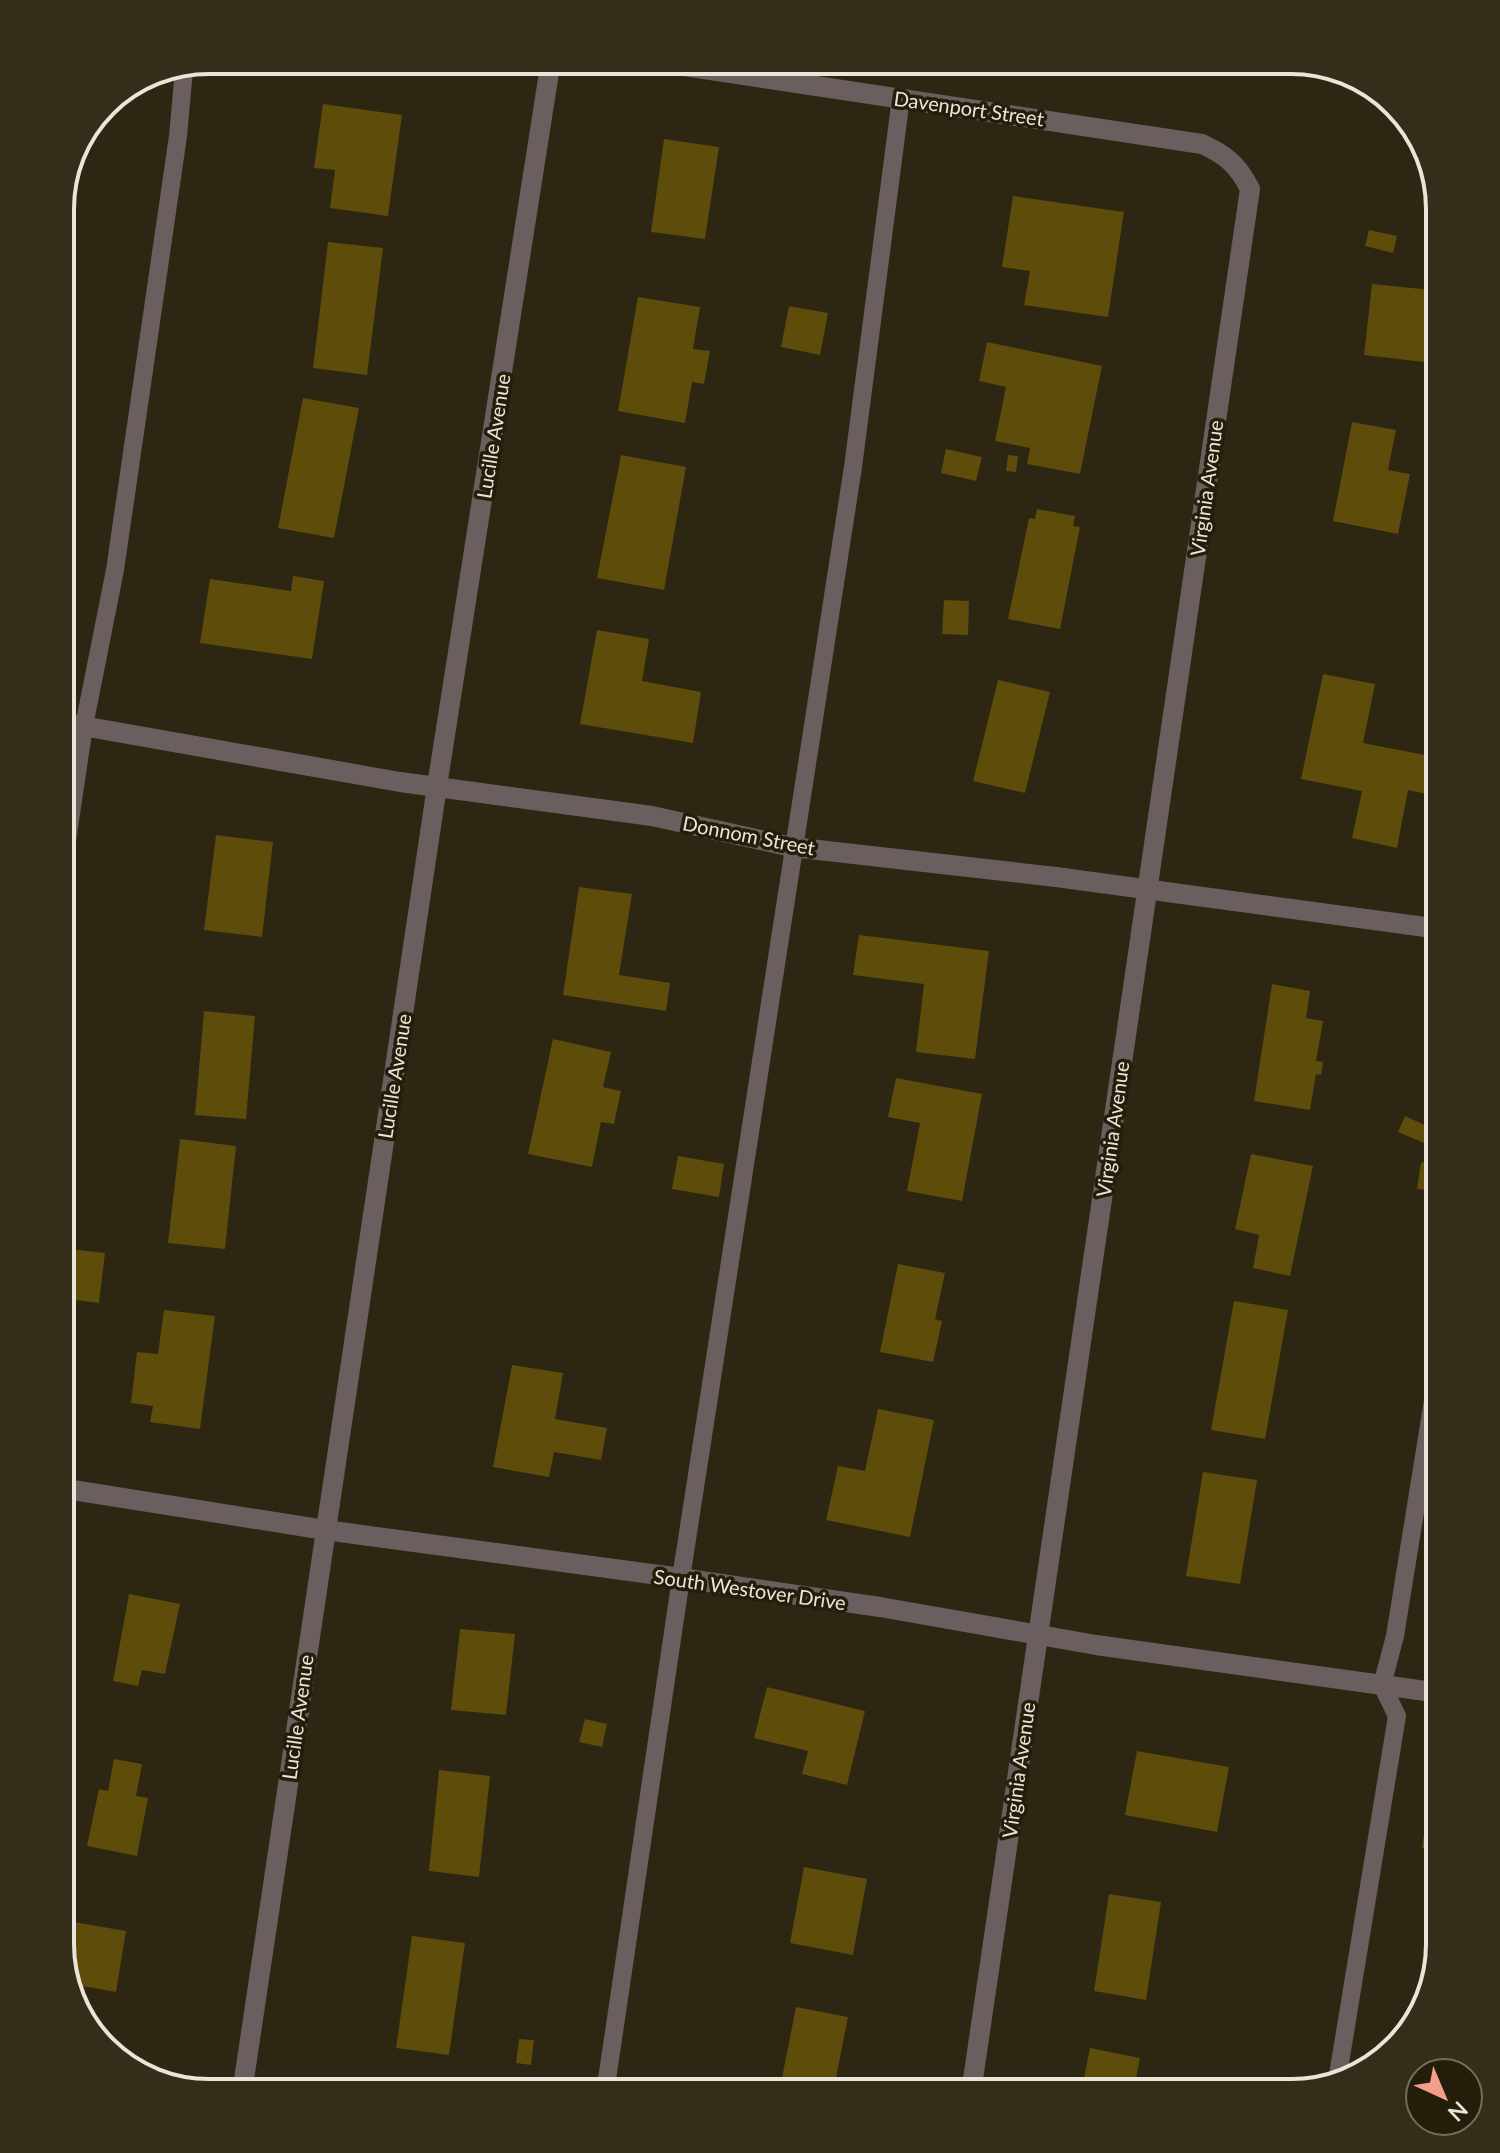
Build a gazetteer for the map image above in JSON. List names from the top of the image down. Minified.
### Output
{"streets":{"street":["Davenport Street","Lucille Avenue","Virginia Avenue","Donnom Street","South Westover Drive"]},"crossings":[["Davenport Street","Virginia Avenue"],["Lucille Avenue","Donnom Street"],["Lucille Avenue","South Westover Drive"],["Virginia Avenue","Donnom Street"],["Virginia Avenue","South Westover Drive"]],"north":"bottom right"}
